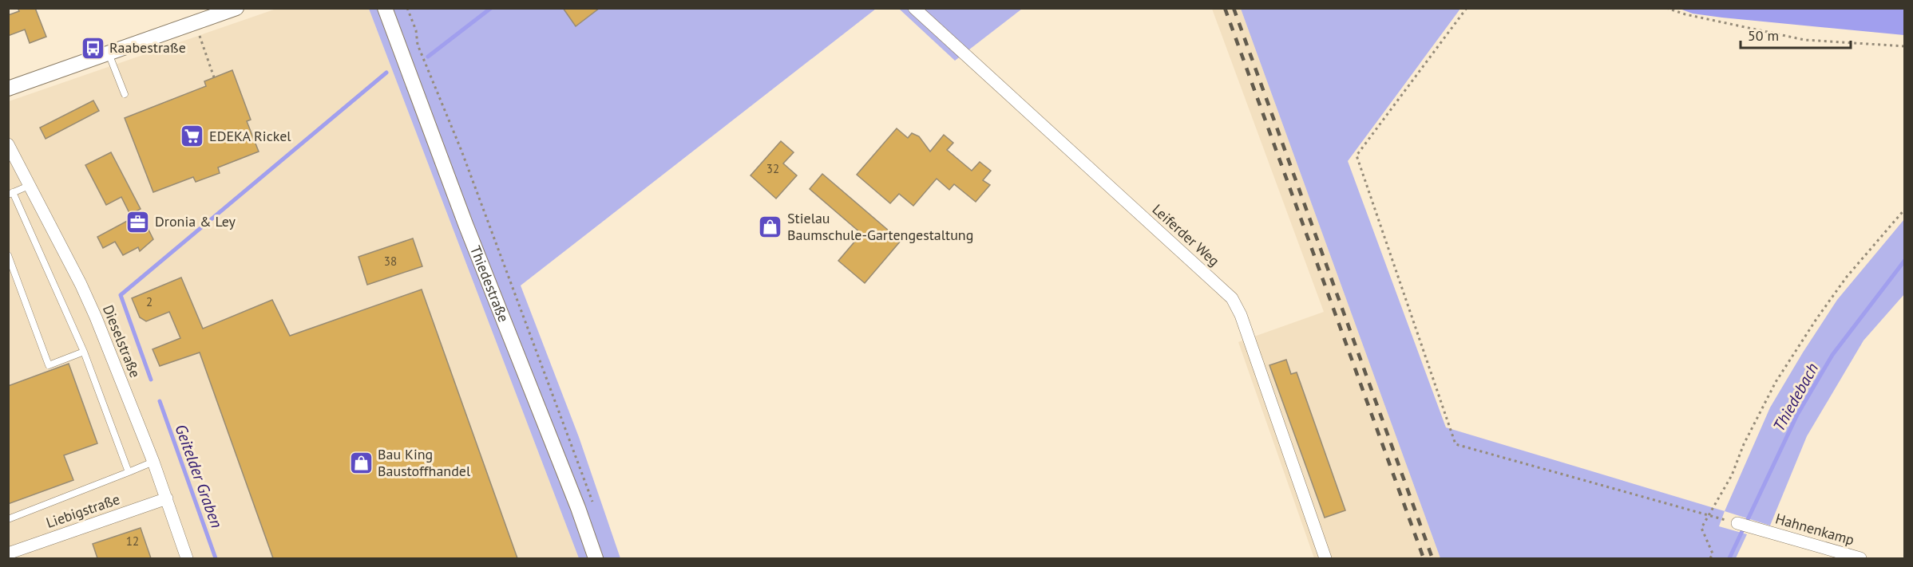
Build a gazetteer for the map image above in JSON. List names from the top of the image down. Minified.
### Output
{"streets":{"street":["Leiferder Weg","Thiedestraße","Dieselstraße","Liebigstraße","Hahnenkamp"]},"crossings":[["Dieselstraße","Liebigstraße"]],"water":["Thiedebach","Geitelder Graben"],"places":{"bus stop":["Raabestraße"],"supermarket":["EDEKA Rickel"],"office":["Dronia & Ley"],"shop":["Stielau Baumschule-Gartengestaltung","Bau King Baustoffhandel"]},"house_numbers":["32","38","2","12"],"scale_bar":"50 m"}
